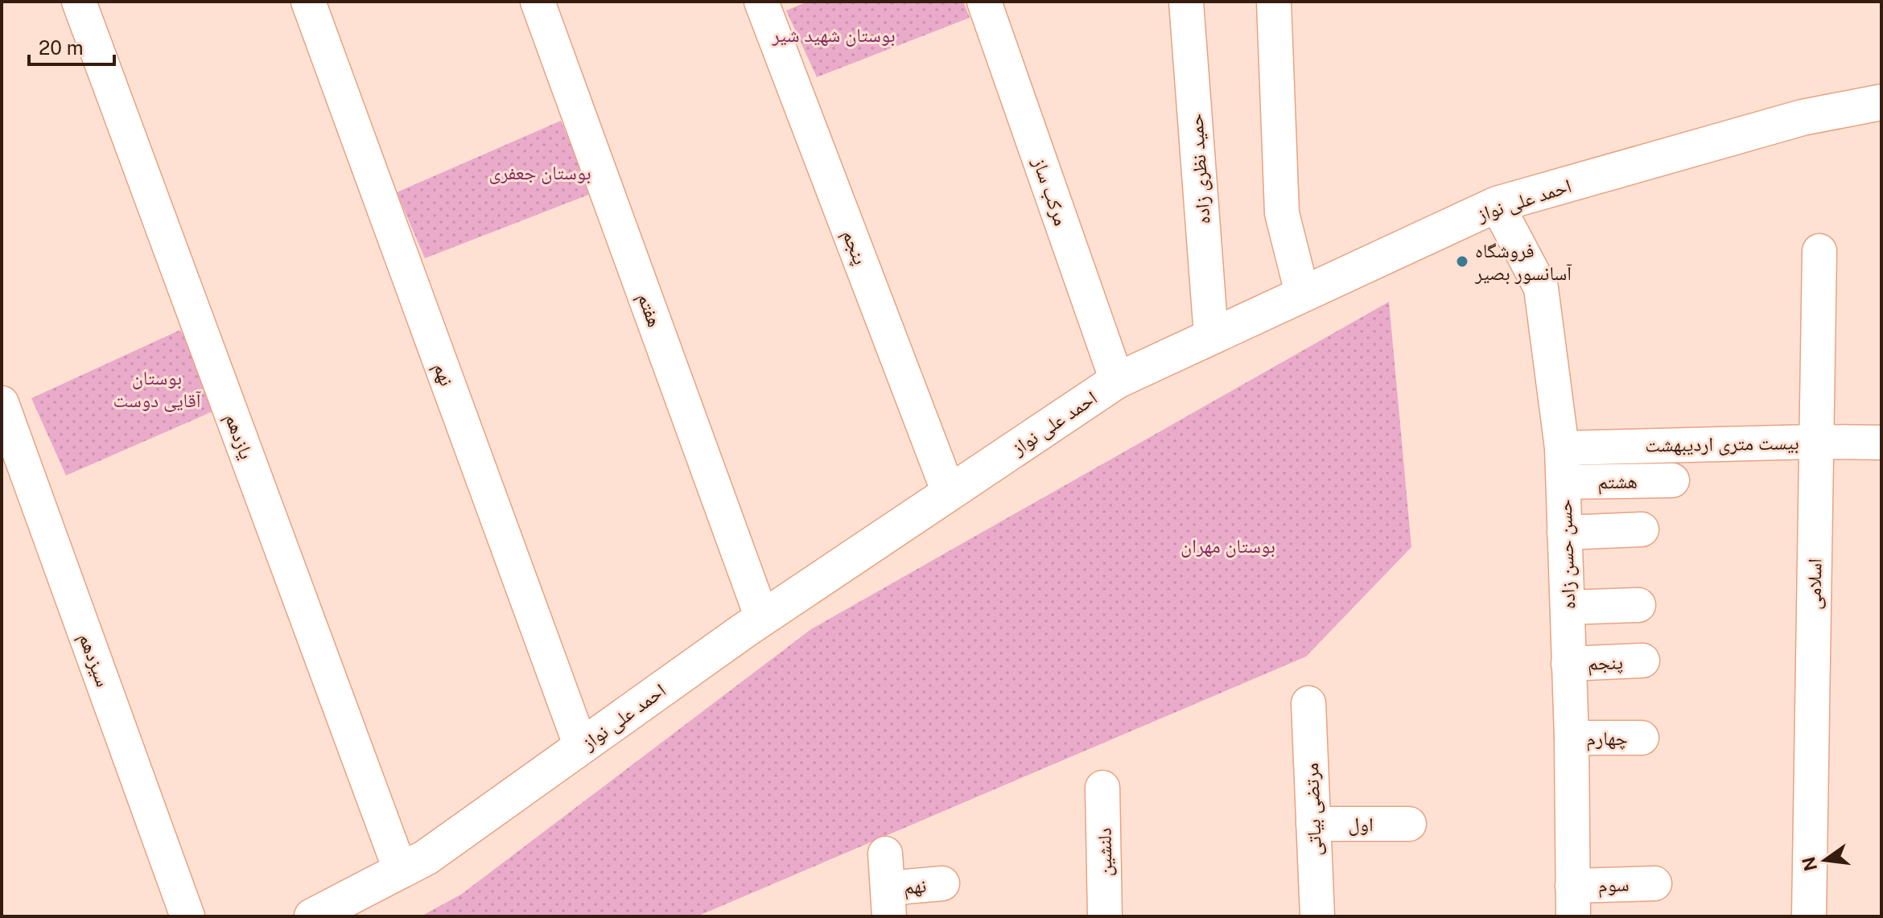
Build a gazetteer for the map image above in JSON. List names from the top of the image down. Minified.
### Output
{"streets":{"main road":["احمد علی نواز"],"street":["حمید نظری زاده","مرکب ساز","پنجم","هفتم","نهم","یازدهم","بیست متری اردیبهشت","هشتم","حسن حسن زاده","اسلامی","سیزدهم","چهارم","مرتضی بیاتی","اول","دلنشین","سوم"]},"crossings":[["حمید نظری زاده","احمد علی نواز"],["مرکب ساز","احمد علی نواز"],["احمد علی نواز","پنجم"],["احمد علی نواز","هفتم"],["احمد علی نواز","نهم"],["احمد علی نواز","یازدهم"],["احمد علی نواز","حسن حسن زاده"],["پنجم","حسن حسن زاده"],["بیست متری اردیبهشت","حسن حسن زاده"],["بیست متری اردیبهشت","اسلامی"],["هشتم","حسن حسن زاده"],["حسن حسن زاده","چهارم"],["حسن حسن زاده","سوم"],["مرتضی بیاتی","اول"]],"parks":["بوستان شهید شیر","بوستان جعفری","بوستان آقایی دوست","بوستان مهران"],"places":["فروشگاه آسانسور بصیر"],"scale_bar":"20 m","north":"left"}
